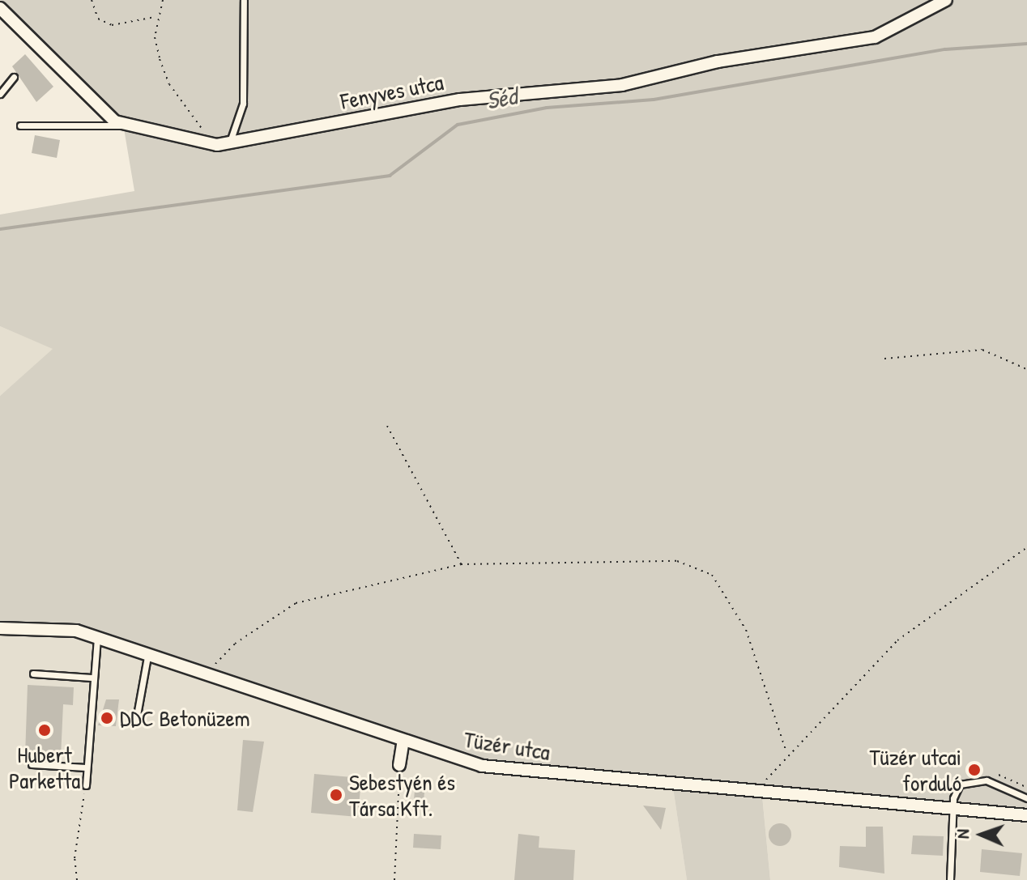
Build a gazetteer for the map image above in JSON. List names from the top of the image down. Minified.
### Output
{"streets":{"street":["Fenyves utca","Tüzér utca"]},"water":["Séd"],"places":["DDC Betonüzem","Hubert Parketta","Tüzér utcai forduló","Sebestyén és Társa Kft."],"north":"left"}
